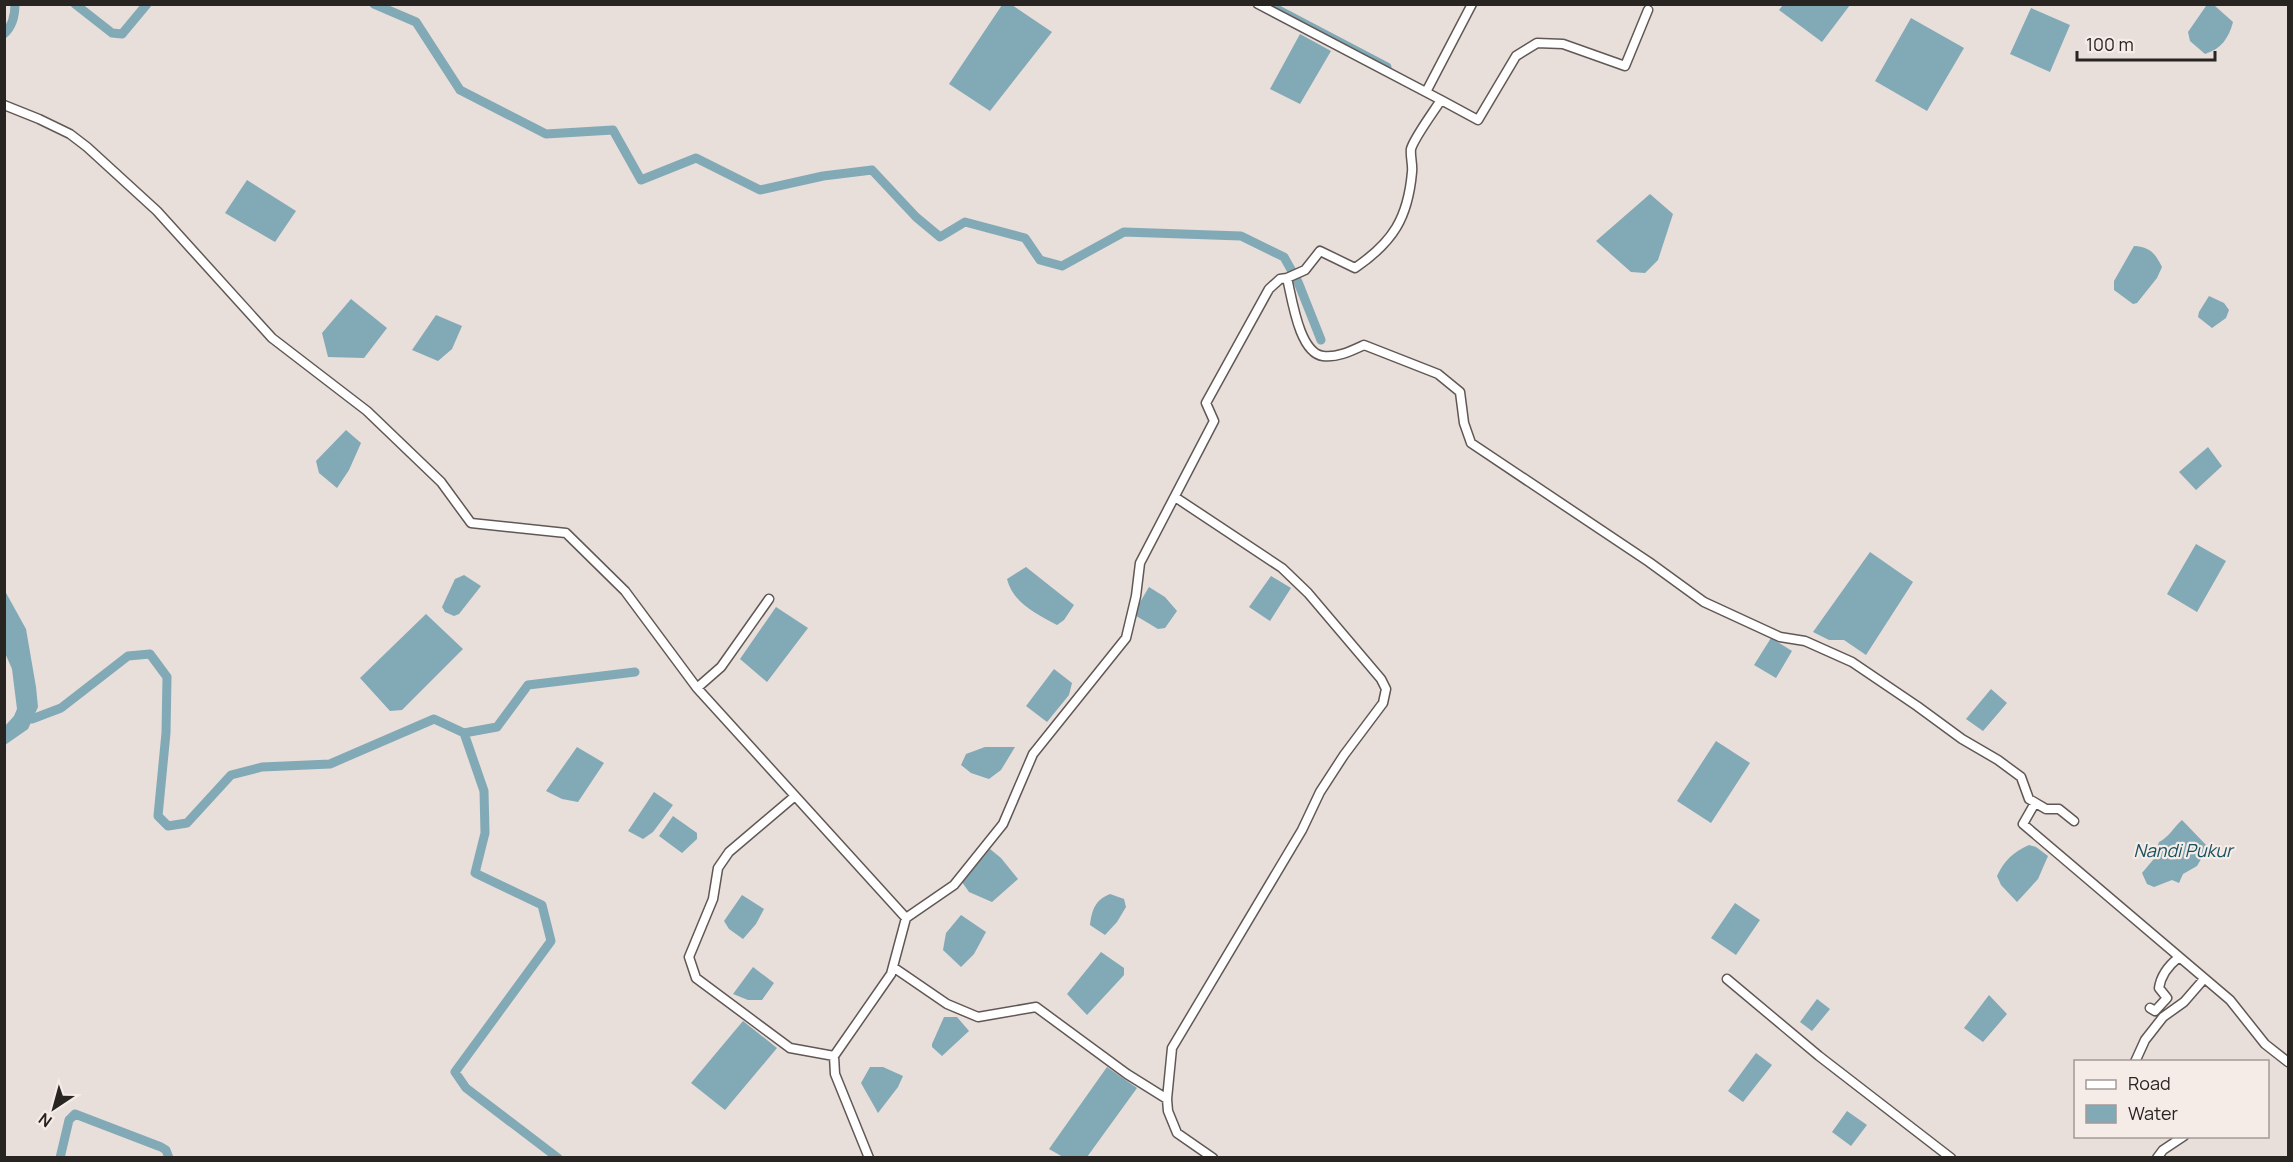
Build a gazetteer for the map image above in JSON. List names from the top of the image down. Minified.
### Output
{"water":["Nandi Pukur"],"legend":["Road","Water"],"scale_bar":"100 m","north":"bottom left"}
